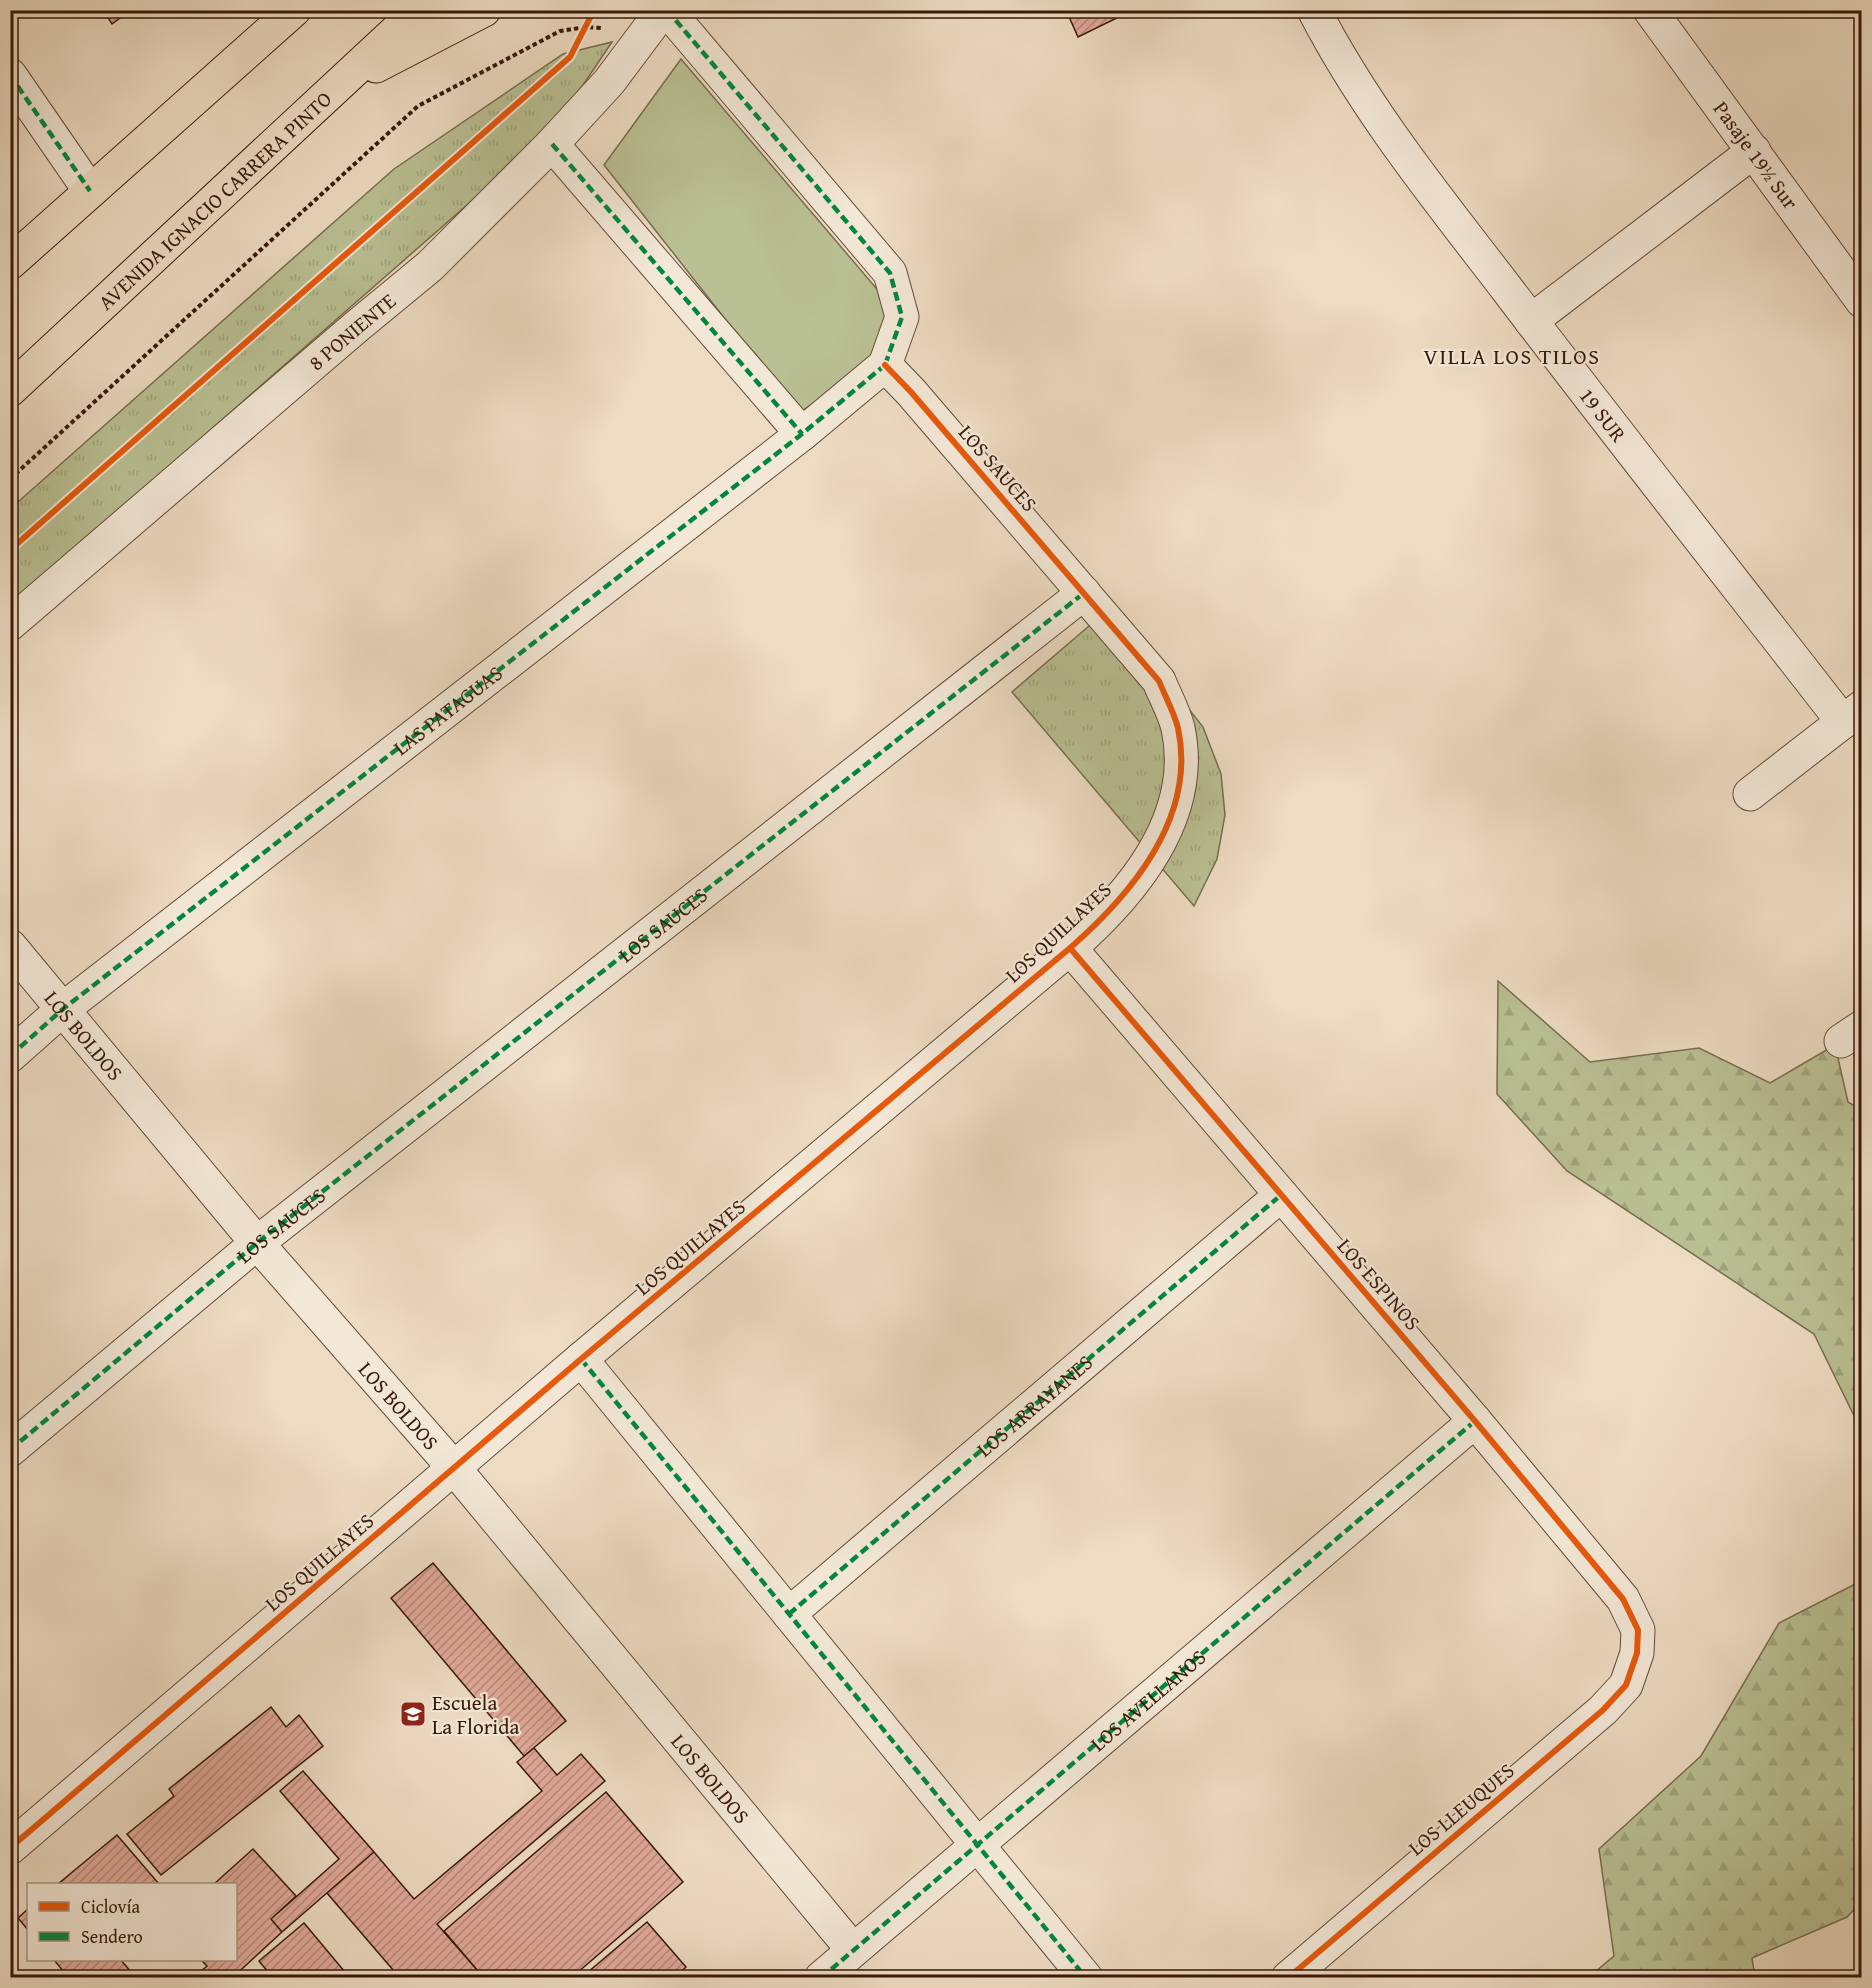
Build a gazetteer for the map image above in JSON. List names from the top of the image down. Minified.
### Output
{"streets":{"main road":["AVENIDA IGNACIO CARRERA PINTO"],"street":["Pasaje 19½ Sur","8 PONIENTE","19 SUR","LOS SAUCES","LAS PATAGUAS","LOS QUILLAYES","LOS BOLDOS","LOS ESPINOS","LOS ARRAYANES","LOS AVELLANOS","LOS LLEUQUES"]},"crossings":[["LOS SAUCES","LAS PATAGUAS"],["LOS SAUCES","LOS QUILLAYES"],["LOS SAUCES","LOS BOLDOS"],["LAS PATAGUAS","LOS BOLDOS"],["LOS QUILLAYES","LOS BOLDOS"],["LOS QUILLAYES","LOS ESPINOS"],["LOS BOLDOS","LOS AVELLANOS"],["LOS ESPINOS","LOS ARRAYANES"],["LOS ESPINOS","LOS AVELLANOS"],["LOS ESPINOS","LOS LLEUQUES"]],"districts":["VILLA LOS TILOS"],"places":{"school or university":["Escuela La Florida"]},"legend":["Ciclovía","Sendero"]}
